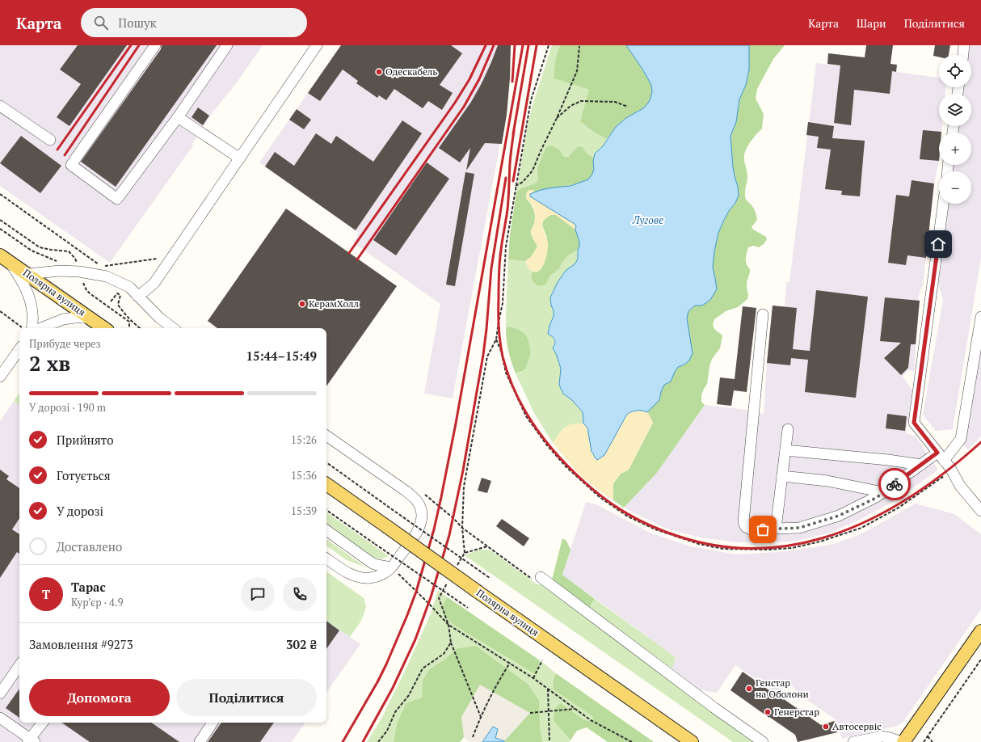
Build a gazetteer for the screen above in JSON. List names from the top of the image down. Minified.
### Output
{"streets":{"main road":["Полярна вулиця"]},"water":["Лугове"],"places":["Одескабель","КерамХолл","Генстар на Оболони","Генерстар","Автосервіс"],"page":{"header":"Карта","search":"Пошук","nav":["Карта","Шари","Поділитися"],"map_buttons":["+","−"],"heading":["2 хв","Прибуде через","15:44–15:49"],"panel":["Тарас","Кур’єр · 4.9","Замовлення #9273","302 ₴"],"bar":"У дорозі · 190 m","list":[["Прийнято","15:26"],["Готується","15:36"],["У дорозі","15:39"],"Доставлено"],"round":"Т","buttons":["Допомога","Поділитися"]}}
